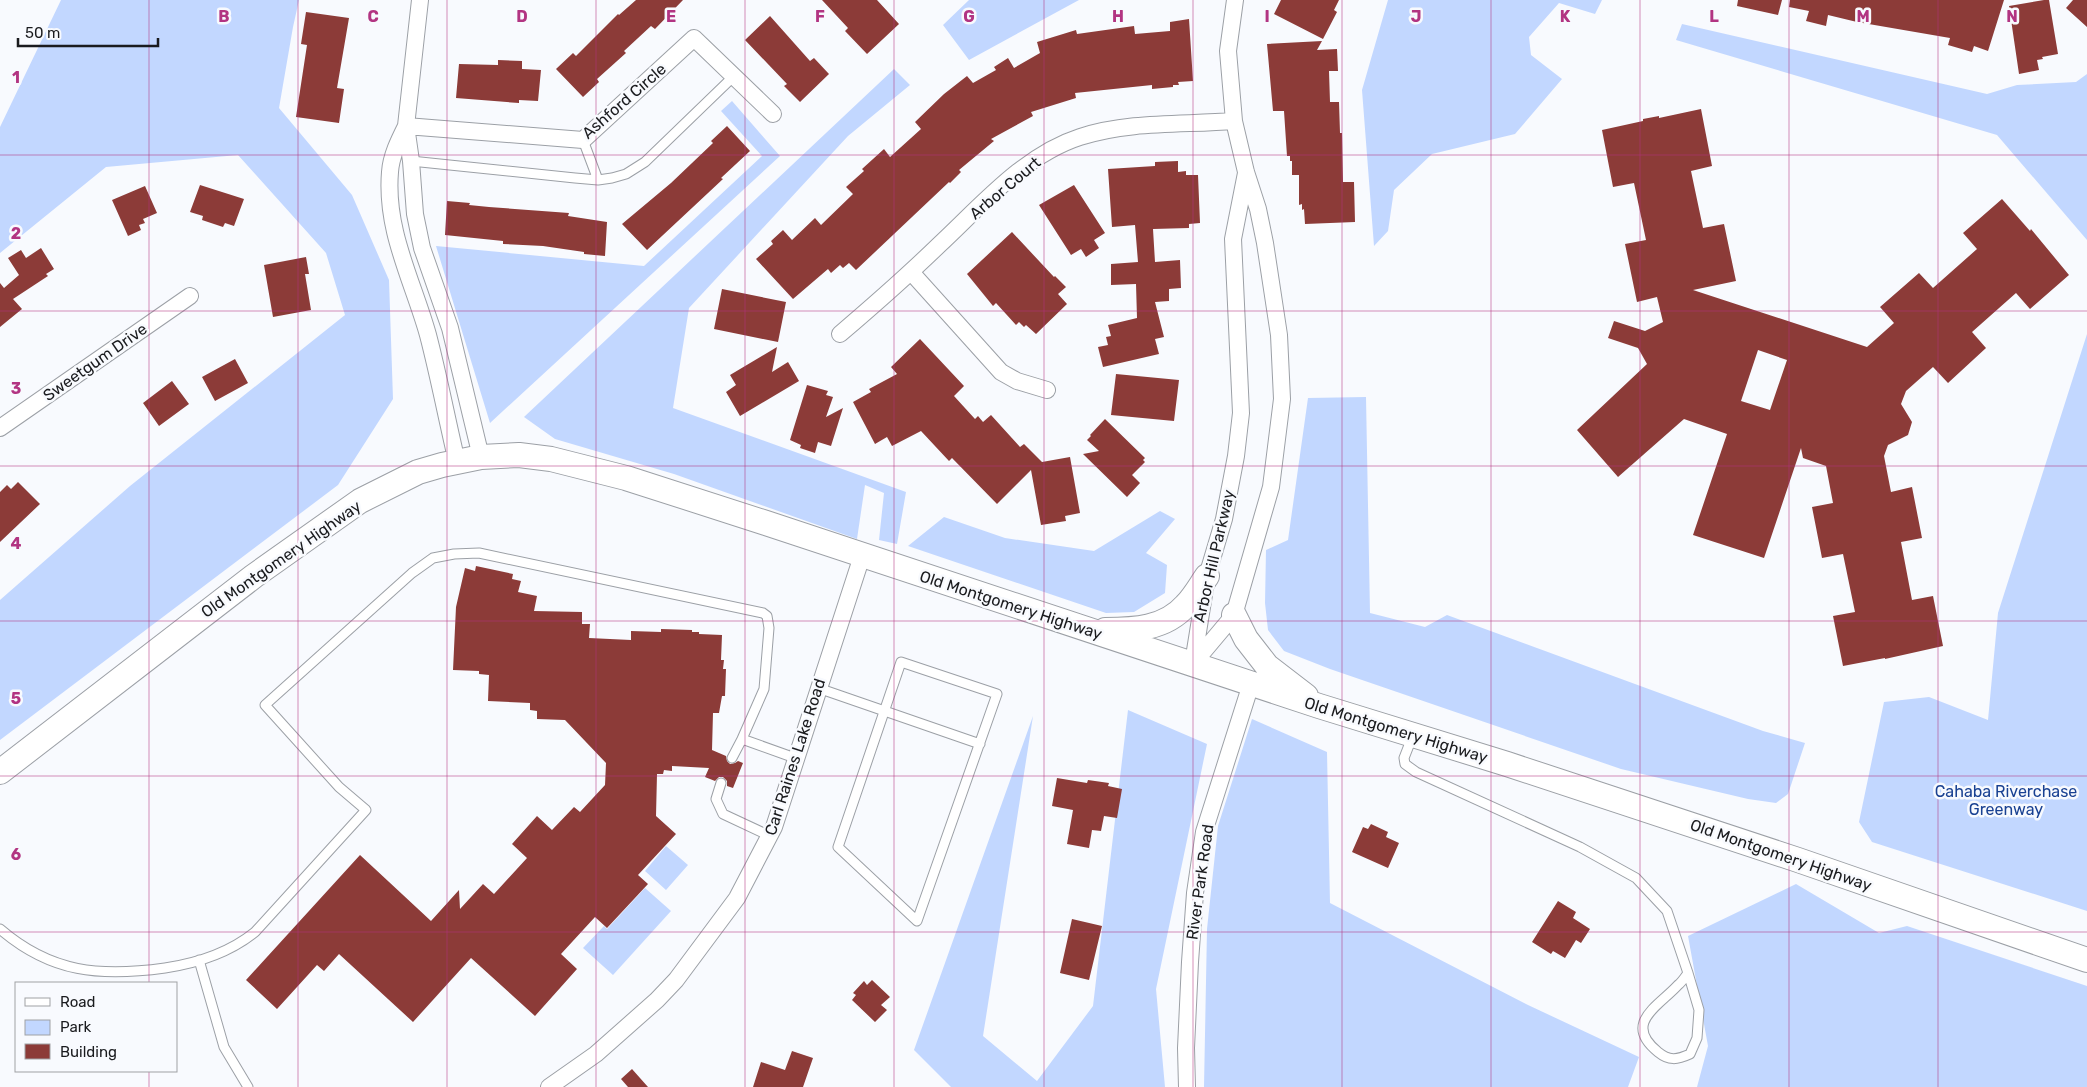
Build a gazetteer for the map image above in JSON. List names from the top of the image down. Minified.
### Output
{"streets":{"street":["Ashford Circle","Arbor Court","Sweetgum Drive","Arbor Hill Parkway","Old Montgomery Highway","Carl Raines Lake Road","River Park Road"]},"crossings":[["Arbor Court","Arbor Hill Parkway"],["Arbor Hill Parkway","Old Montgomery Highway"],["Old Montgomery Highway","Carl Raines Lake Road"],["Old Montgomery Highway","River Park Road"]],"parks":["Cahaba Riverchase Greenway"],"legend":["Road","Park","Building"],"scale_bar":"50 m","grid":{"columns":["B","C","D","E","F","G","H","I","J","K","L","M","N"],"rows":["1","2","3","4","5","6"]}}
